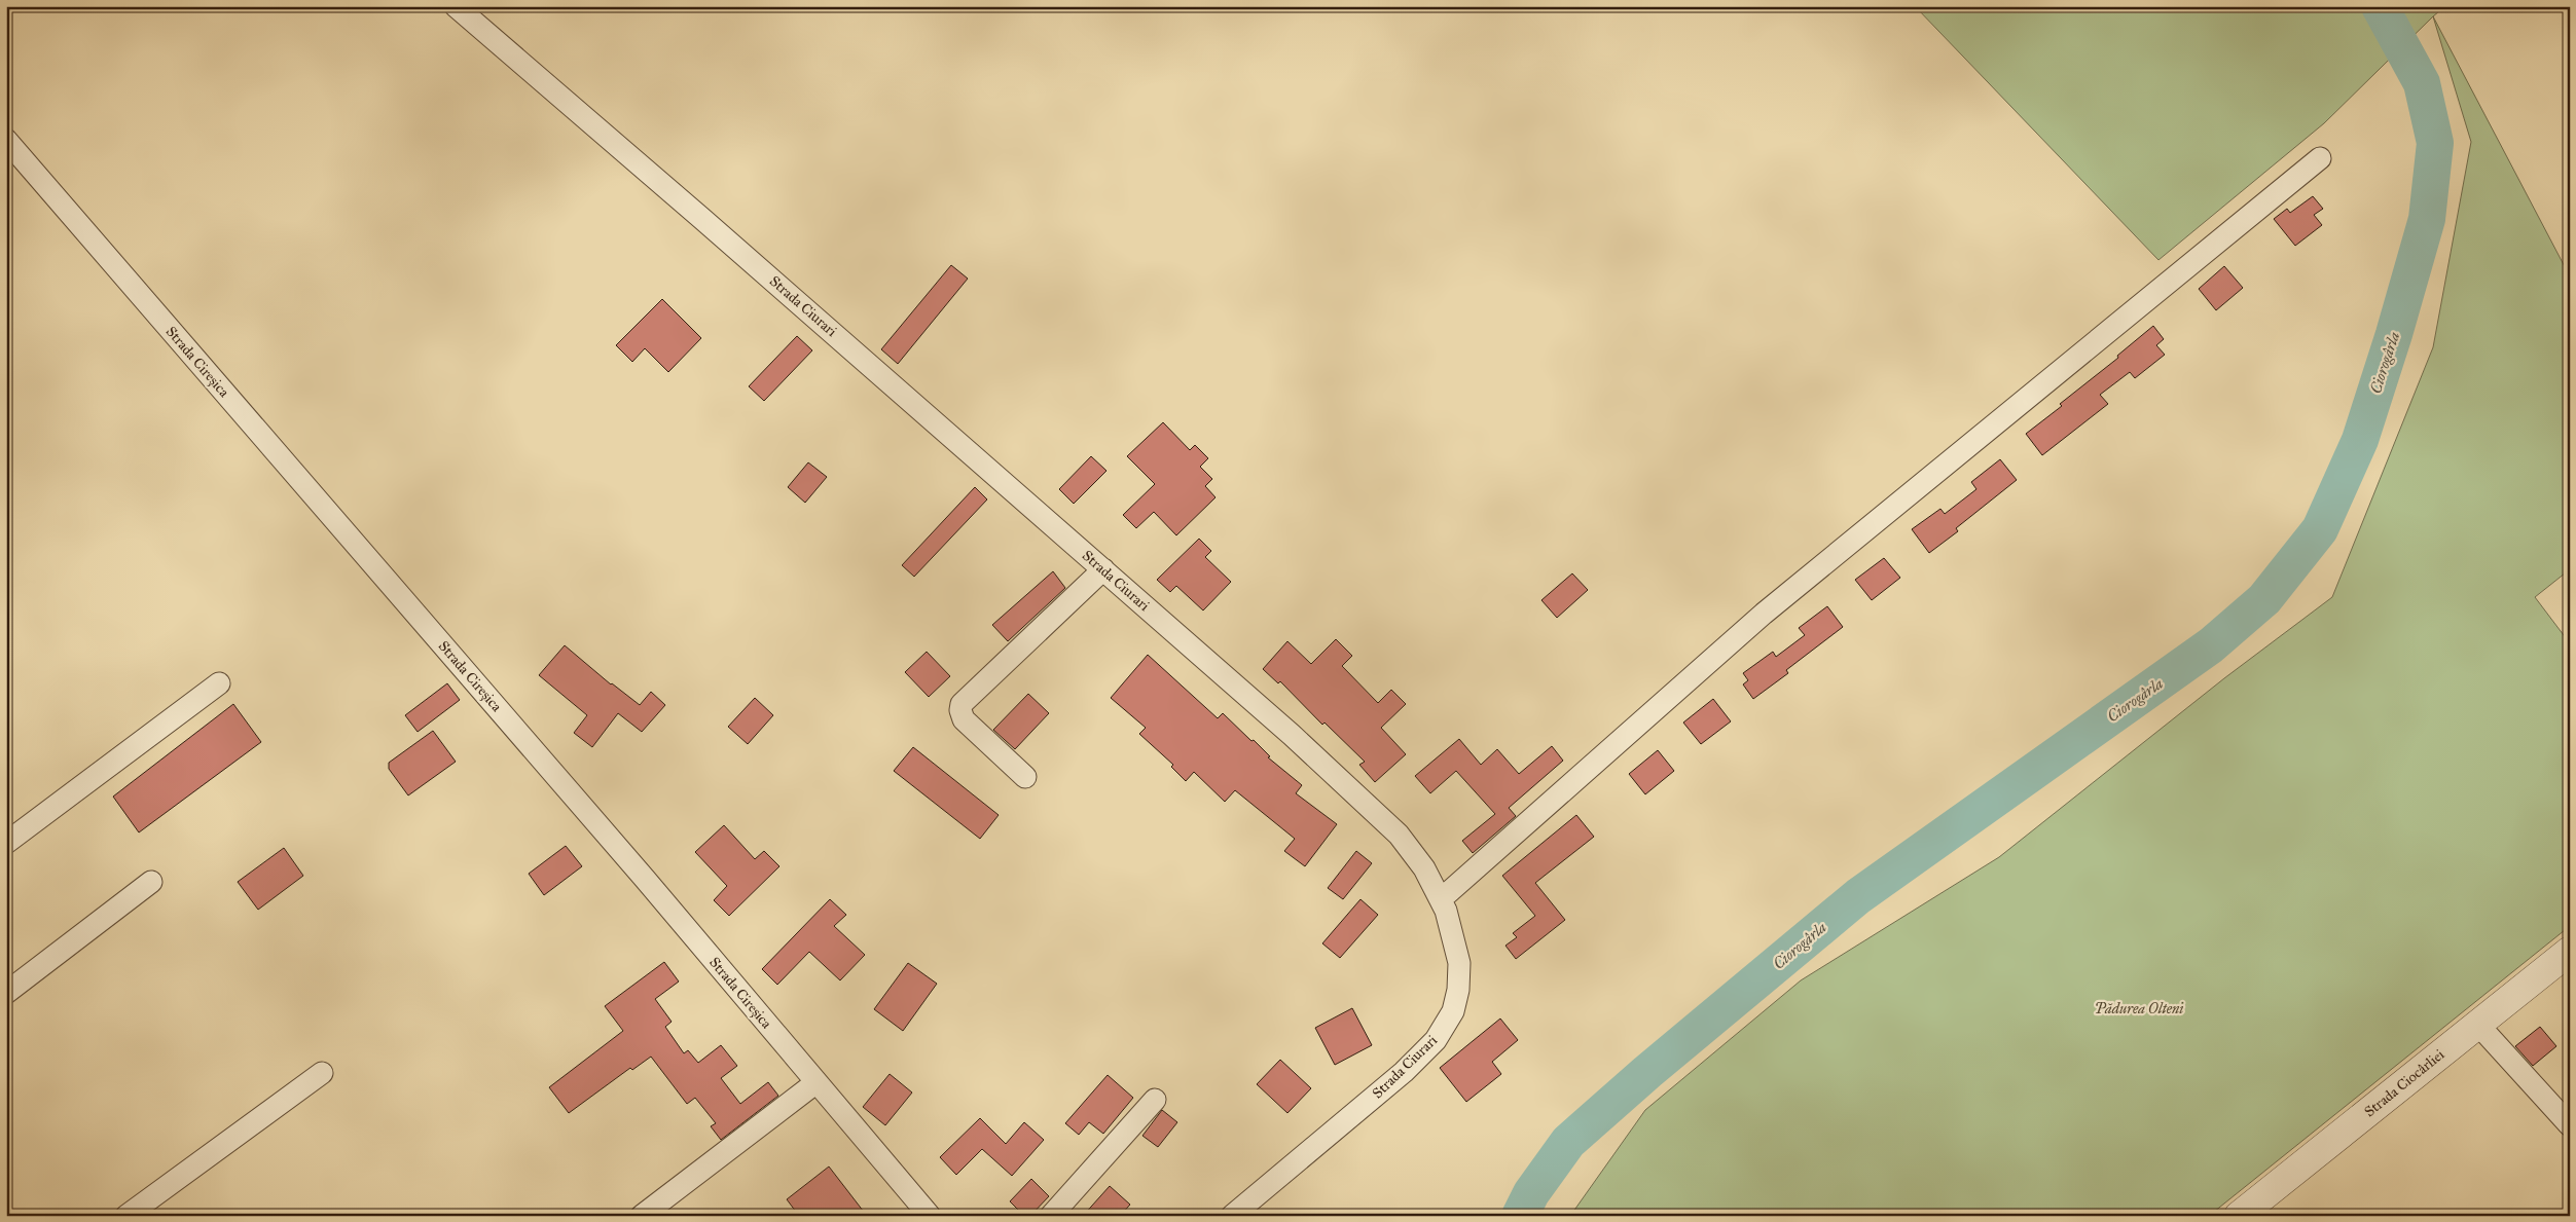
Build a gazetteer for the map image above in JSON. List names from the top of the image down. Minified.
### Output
{"streets":{"street":["Strada Ciurari","Strada Cireșica","Strada Ciocârliei"]},"water":["Ciorogârla"],"parks":["Pădurea Olteni"]}
